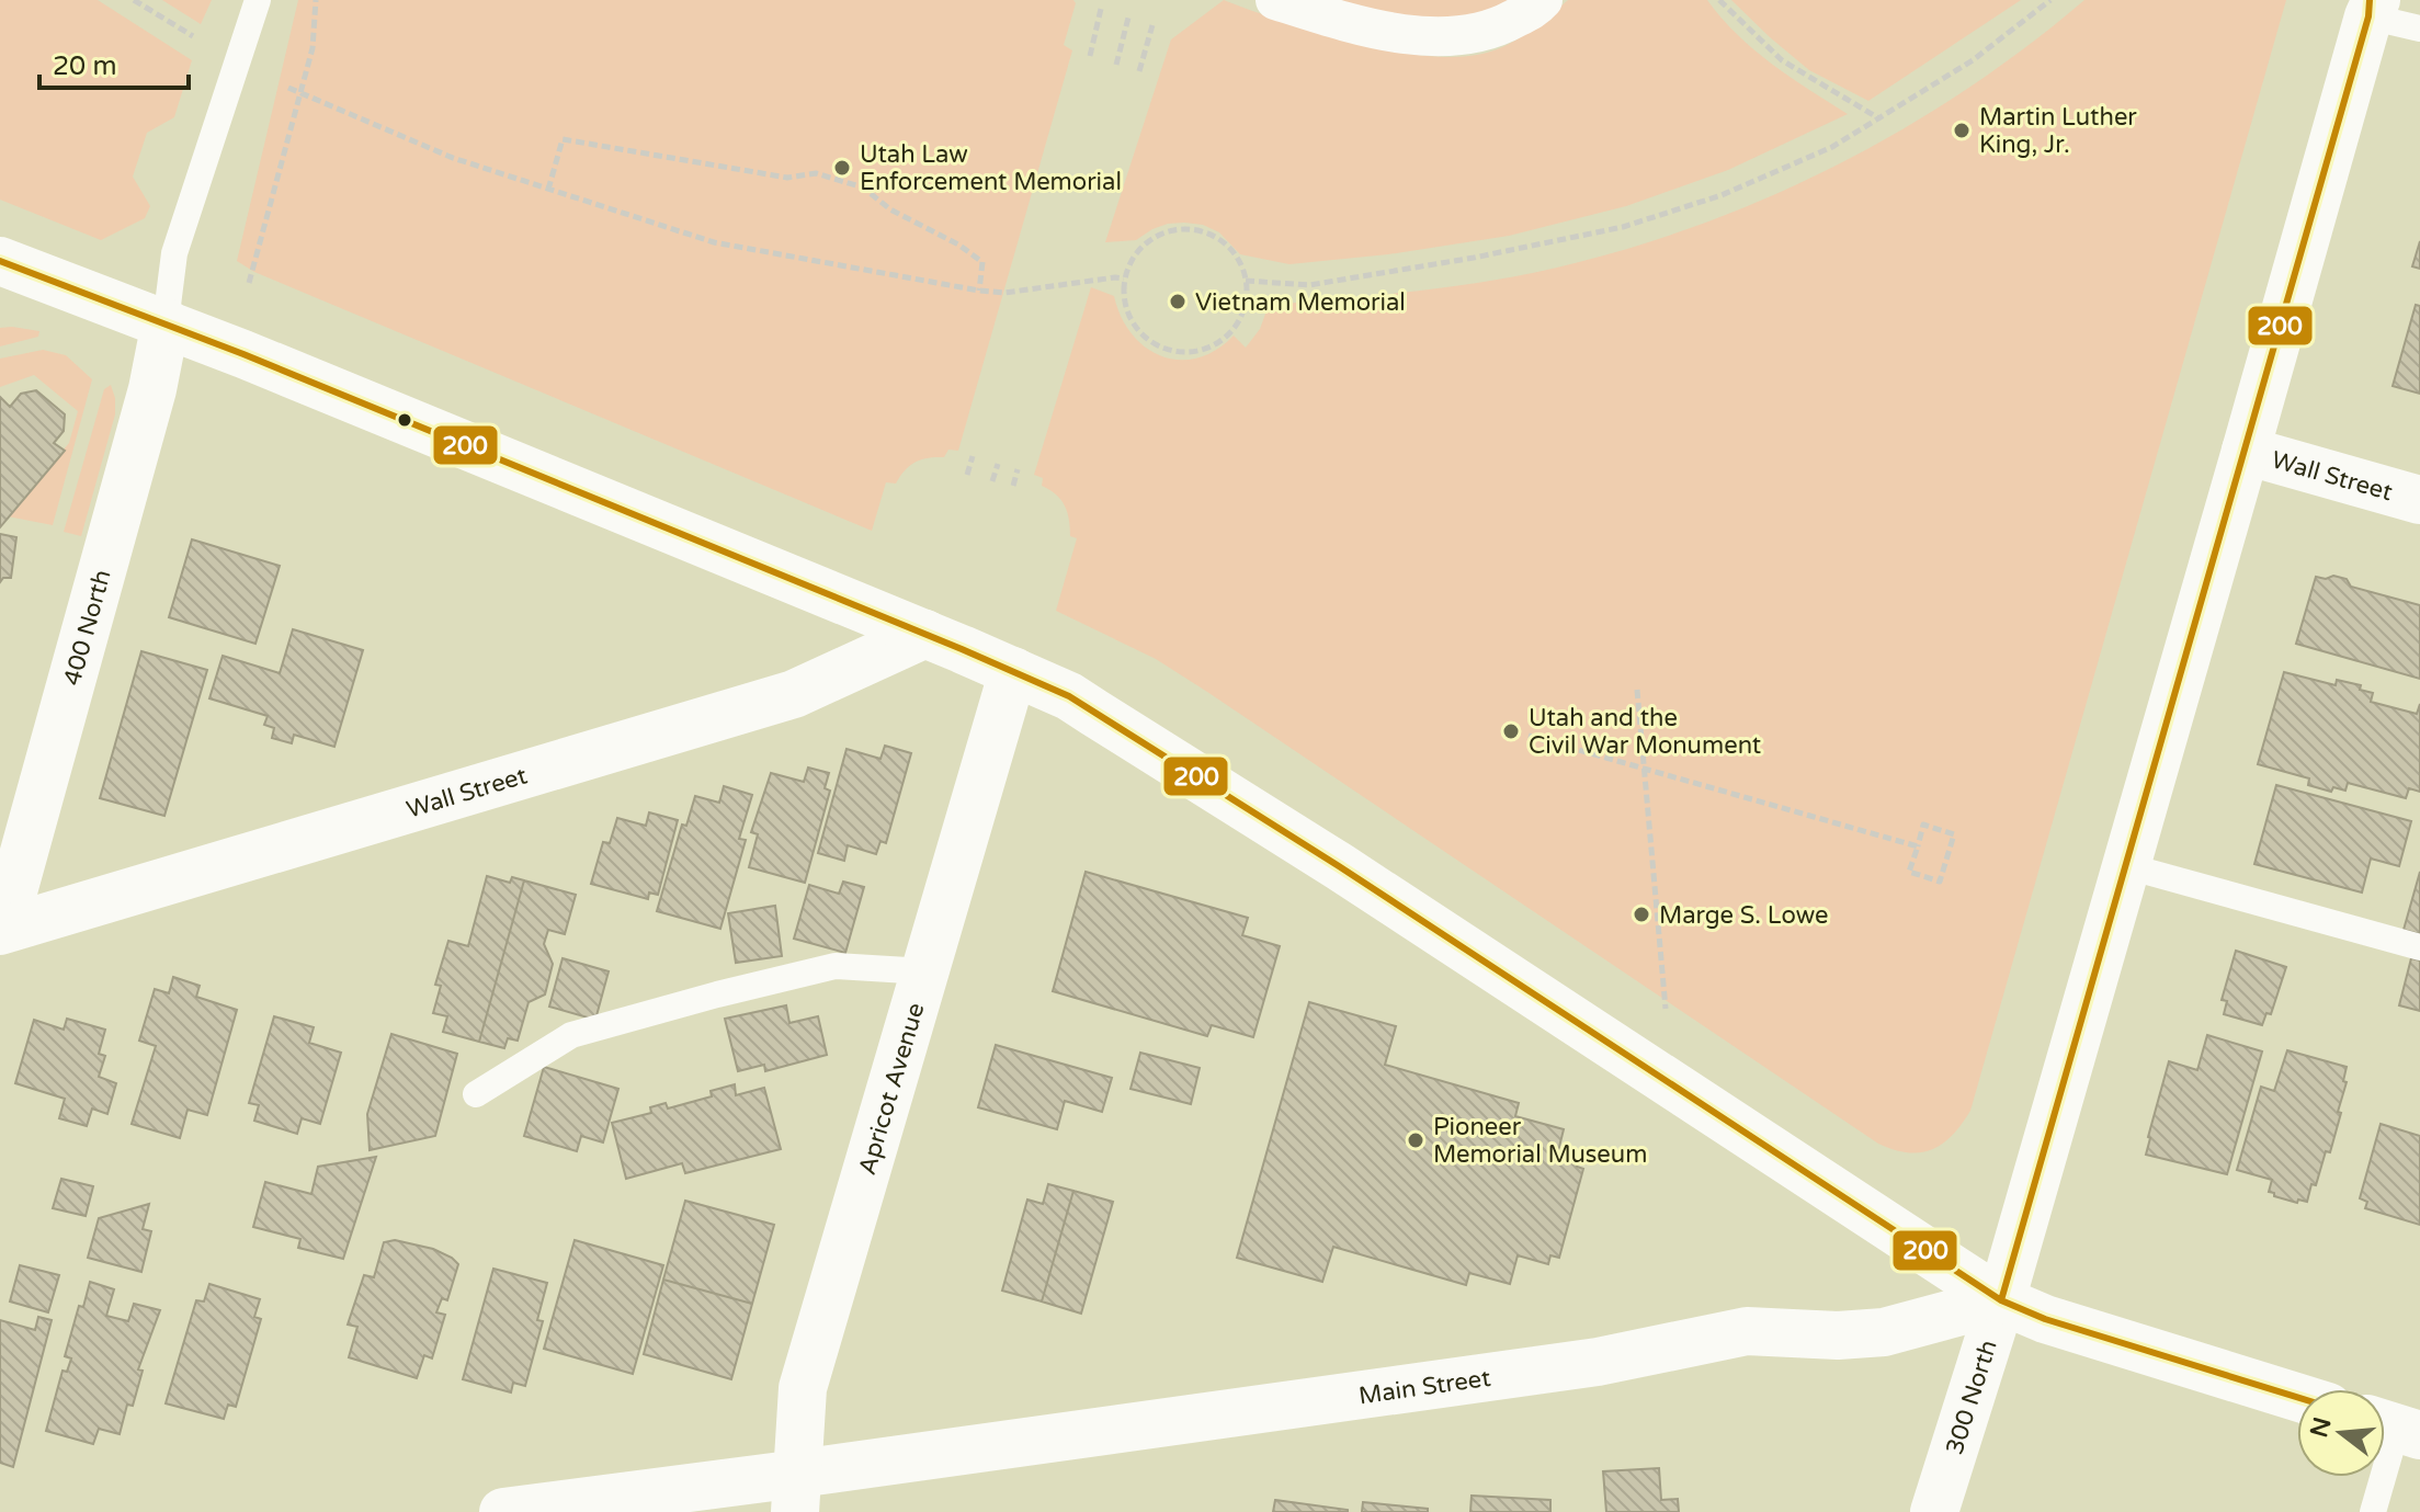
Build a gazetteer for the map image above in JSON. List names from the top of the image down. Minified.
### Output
{"streets":{"street":["Wall Street","400 North","Apricot Avenue","Main Street","300 North"]},"crossings":[["Wall Street","400 North"],["Wall Street","300 North"],["Apricot Avenue","Main Street"],["Main Street","300 North"]],"places":["Martin Luther King, Jr.","Utah Law Enforcement Memorial","Vietnam Memorial","Utah and the Civil War Monument","Marge S. Lowe","Pioneer Memorial Museum"],"lines":["transit line 200"],"scale_bar":"20 m","north":"left"}
